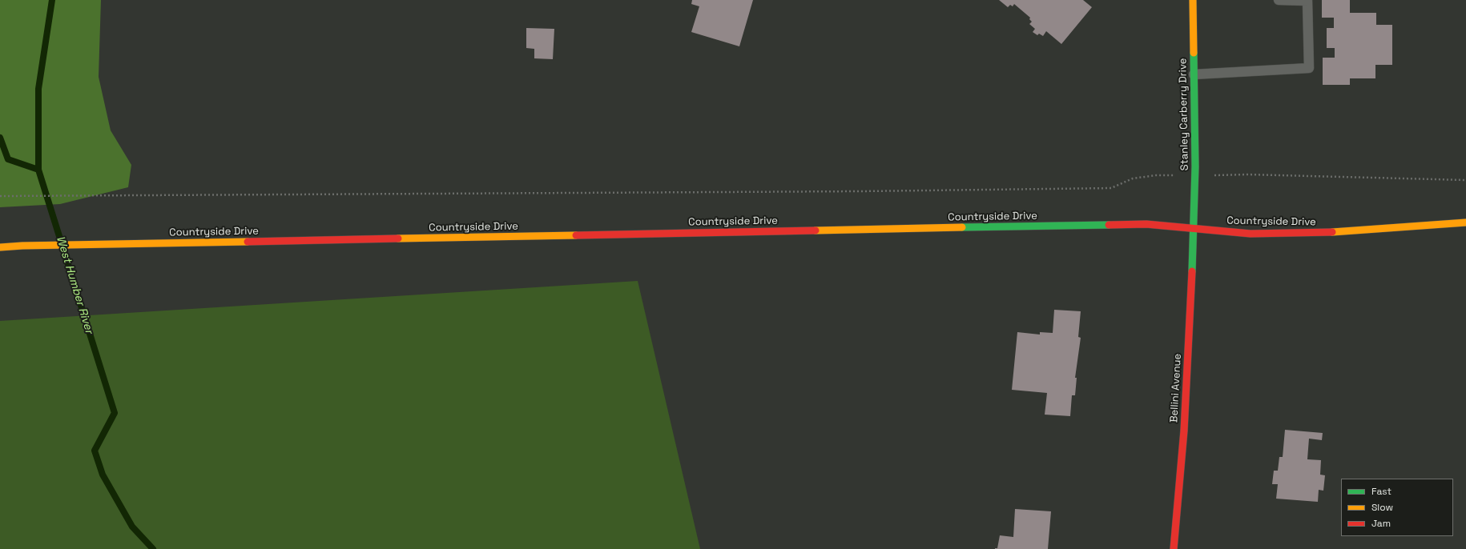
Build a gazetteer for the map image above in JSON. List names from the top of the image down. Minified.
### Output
{"streets":{"main road":["Stanley Carberry Drive","Countryside Drive","Bellini Avenue"]},"crossings":[["Stanley Carberry Drive","Countryside Drive"],["Stanley Carberry Drive","Bellini Avenue"],["Countryside Drive","Bellini Avenue"]],"water":["West Humber River"],"legend":["Fast","Slow","Jam"]}
